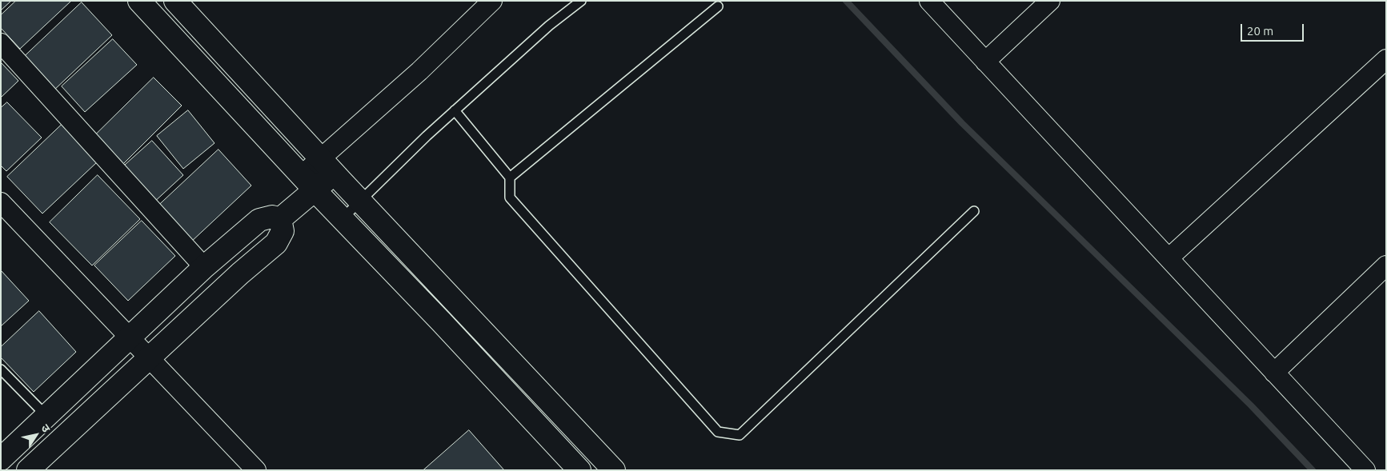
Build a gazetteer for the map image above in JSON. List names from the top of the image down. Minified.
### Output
{"scale_bar":"20 m","north":"top right"}
